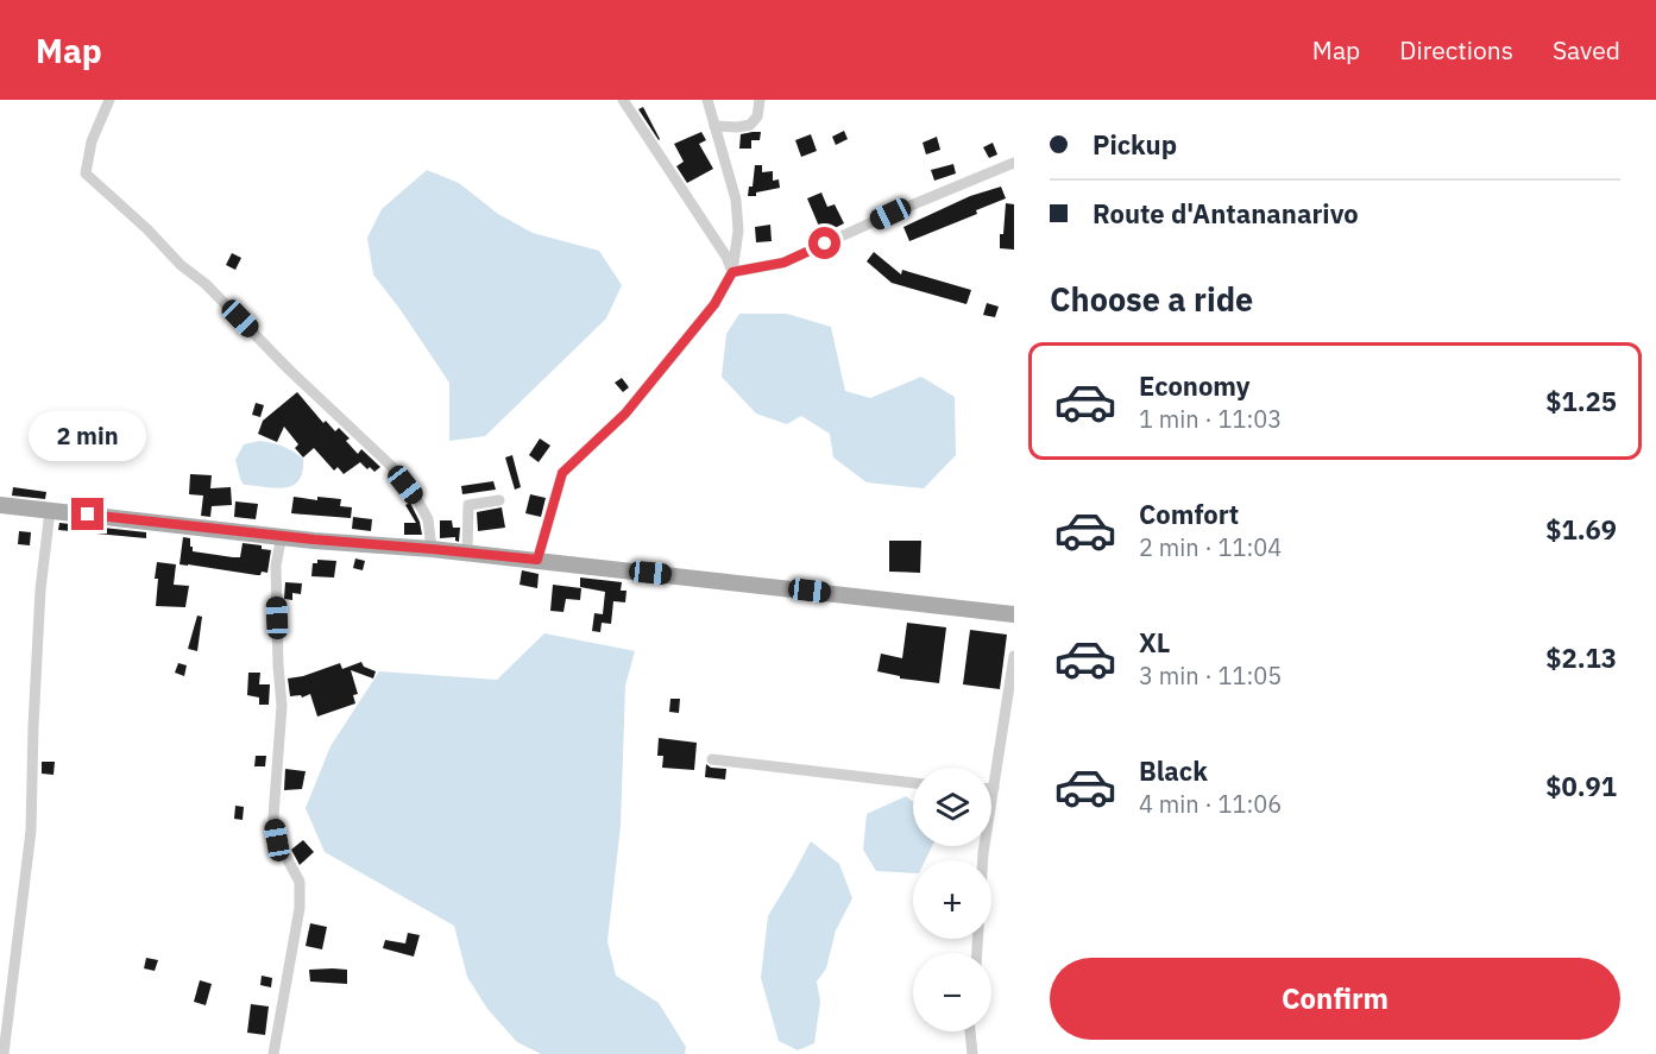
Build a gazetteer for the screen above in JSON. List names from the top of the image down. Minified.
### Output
{"page":{"header":"Map","nav":["Map","Directions","Saved"],"banner":["Pickup","Route d'Antananarivo"],"heading":"Choose a ride","list":[{"name":"Economy","note":"1 min · 11:03","value":"$1.25"},{"name":"Comfort","note":"2 min · 11:04","value":"$1.69"},{"name":"XL","note":"3 min · 11:05","value":"$2.13"},{"name":"Black","note":"4 min · 11:06","value":"$0.91"}],"bubble":"2 min","map_buttons":["+","−"],"buttons":"Confirm"}}
